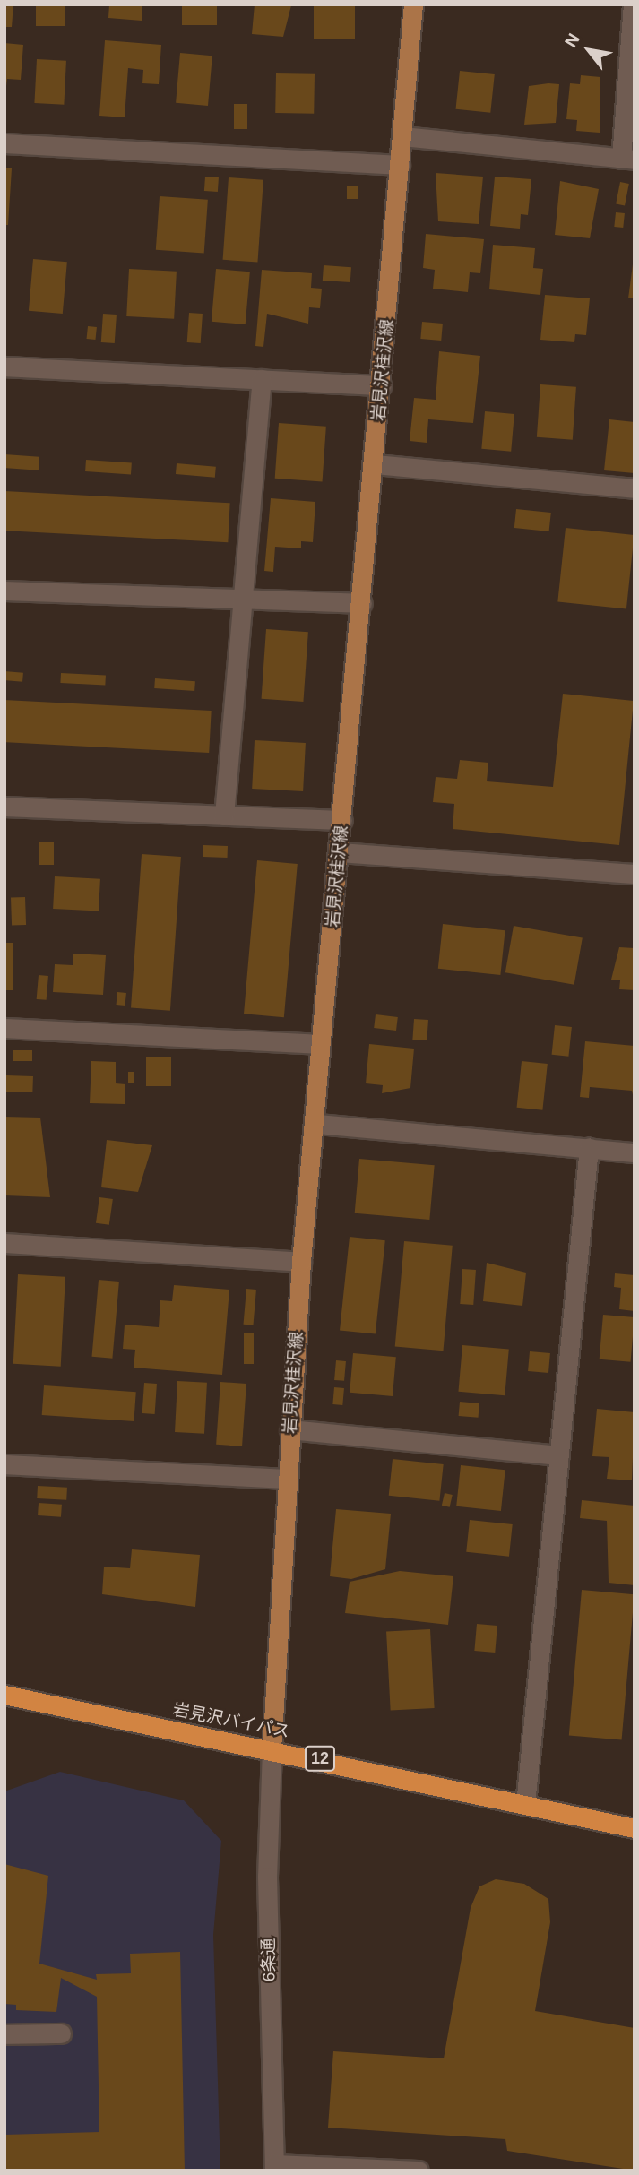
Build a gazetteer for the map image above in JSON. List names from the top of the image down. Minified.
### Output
{"streets":{"highway":["岩見沢バイパス","12"],"main road":["岩見沢桂沢線"],"street":["6条通"]},"crossings":[["岩見沢桂沢線","岩見沢バイパス"],["岩見沢桂沢線","6条通"],["岩見沢バイパス","6条通"]],"north":"top left"}
